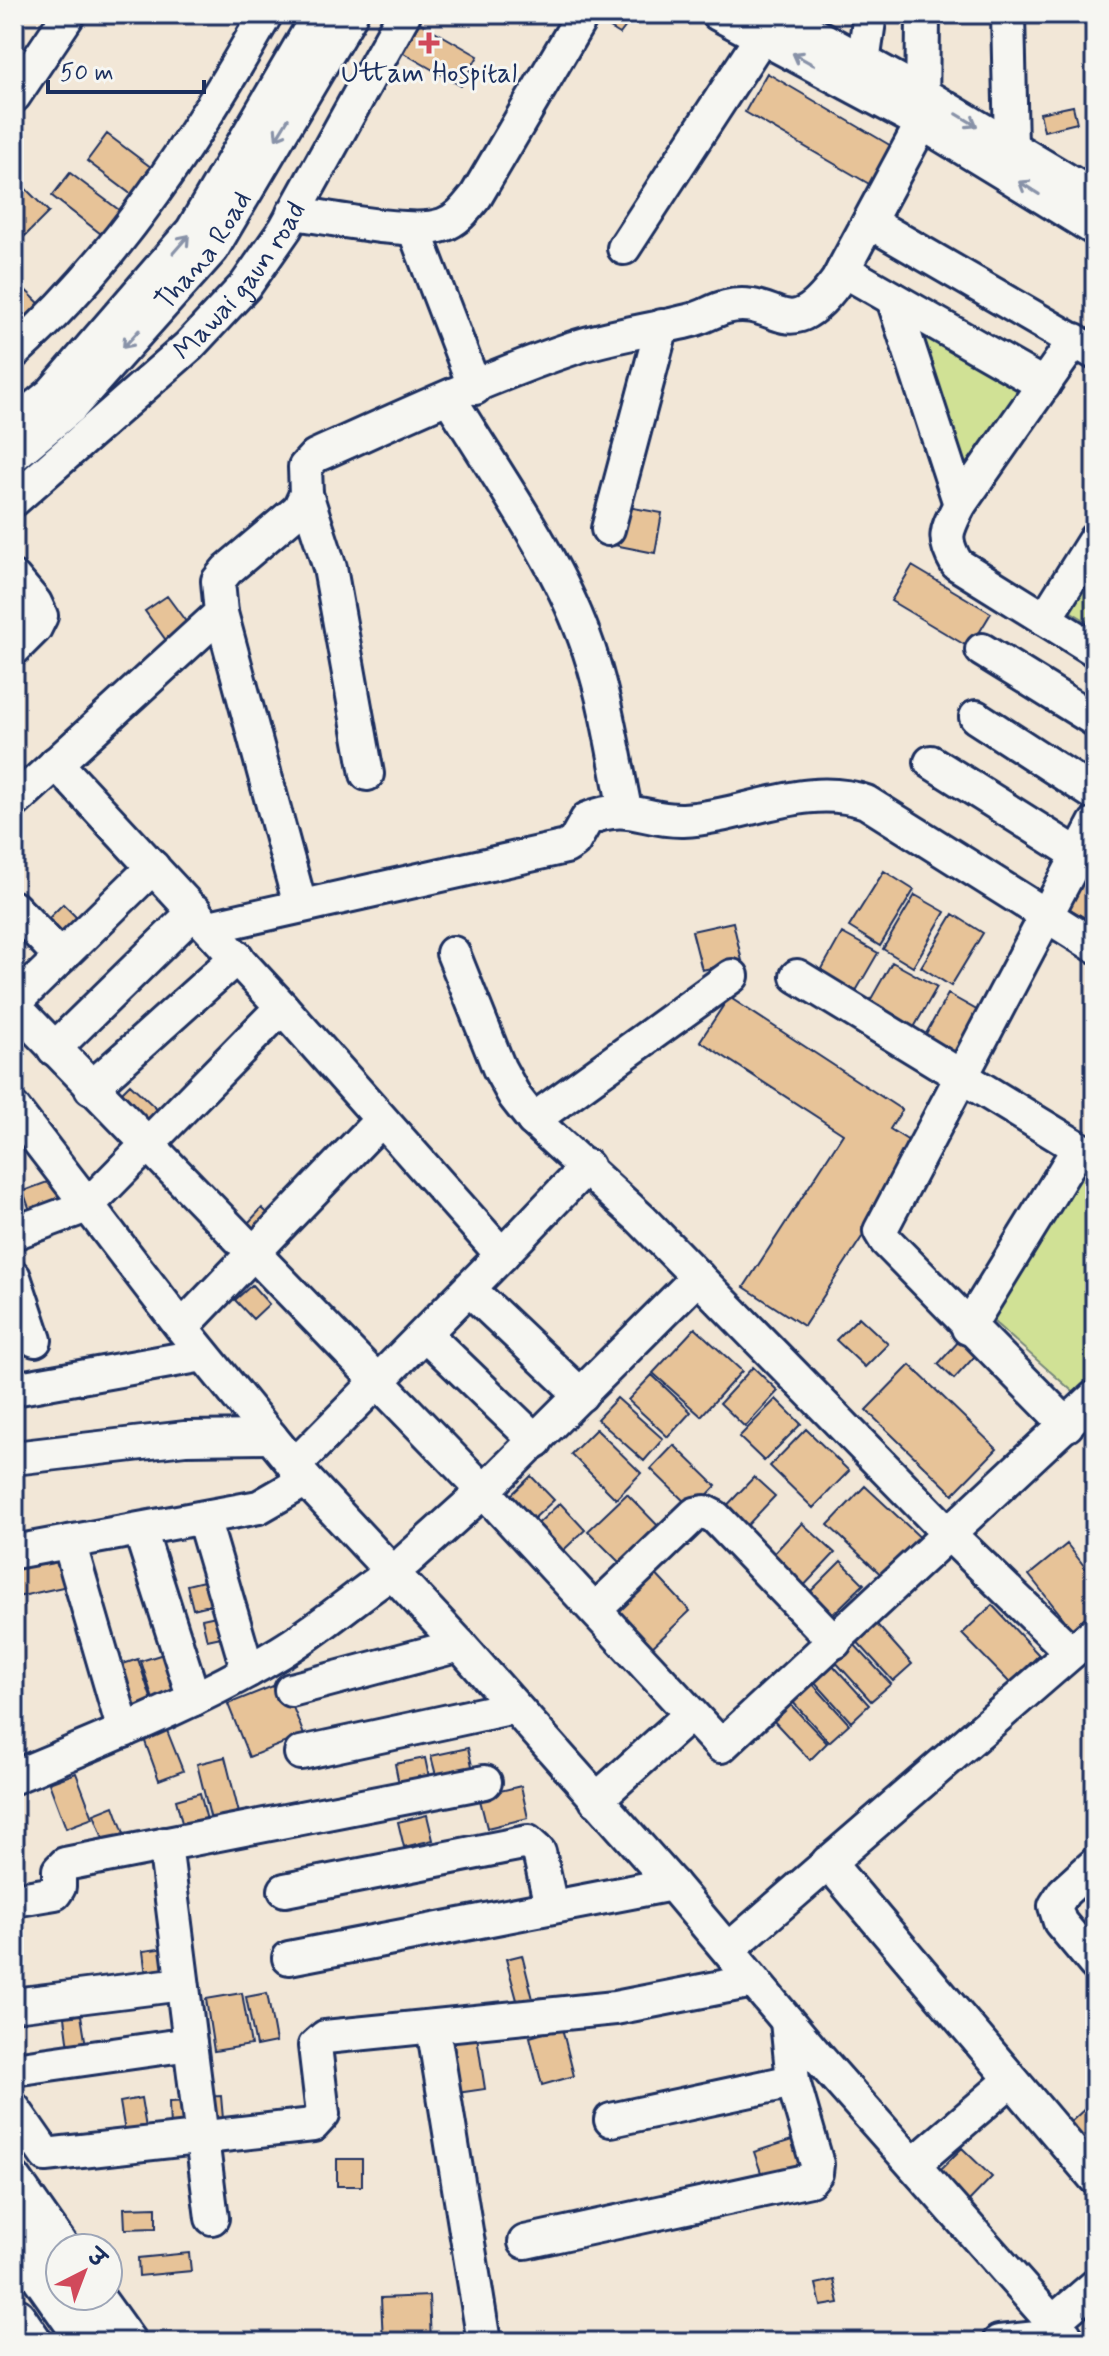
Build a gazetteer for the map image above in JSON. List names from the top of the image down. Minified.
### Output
{"streets":{"street":["Thana Road","Mawai gaun road"]},"places":{"health":["Uttam Hospital"]},"scale_bar":"50 m","north":"top right"}
